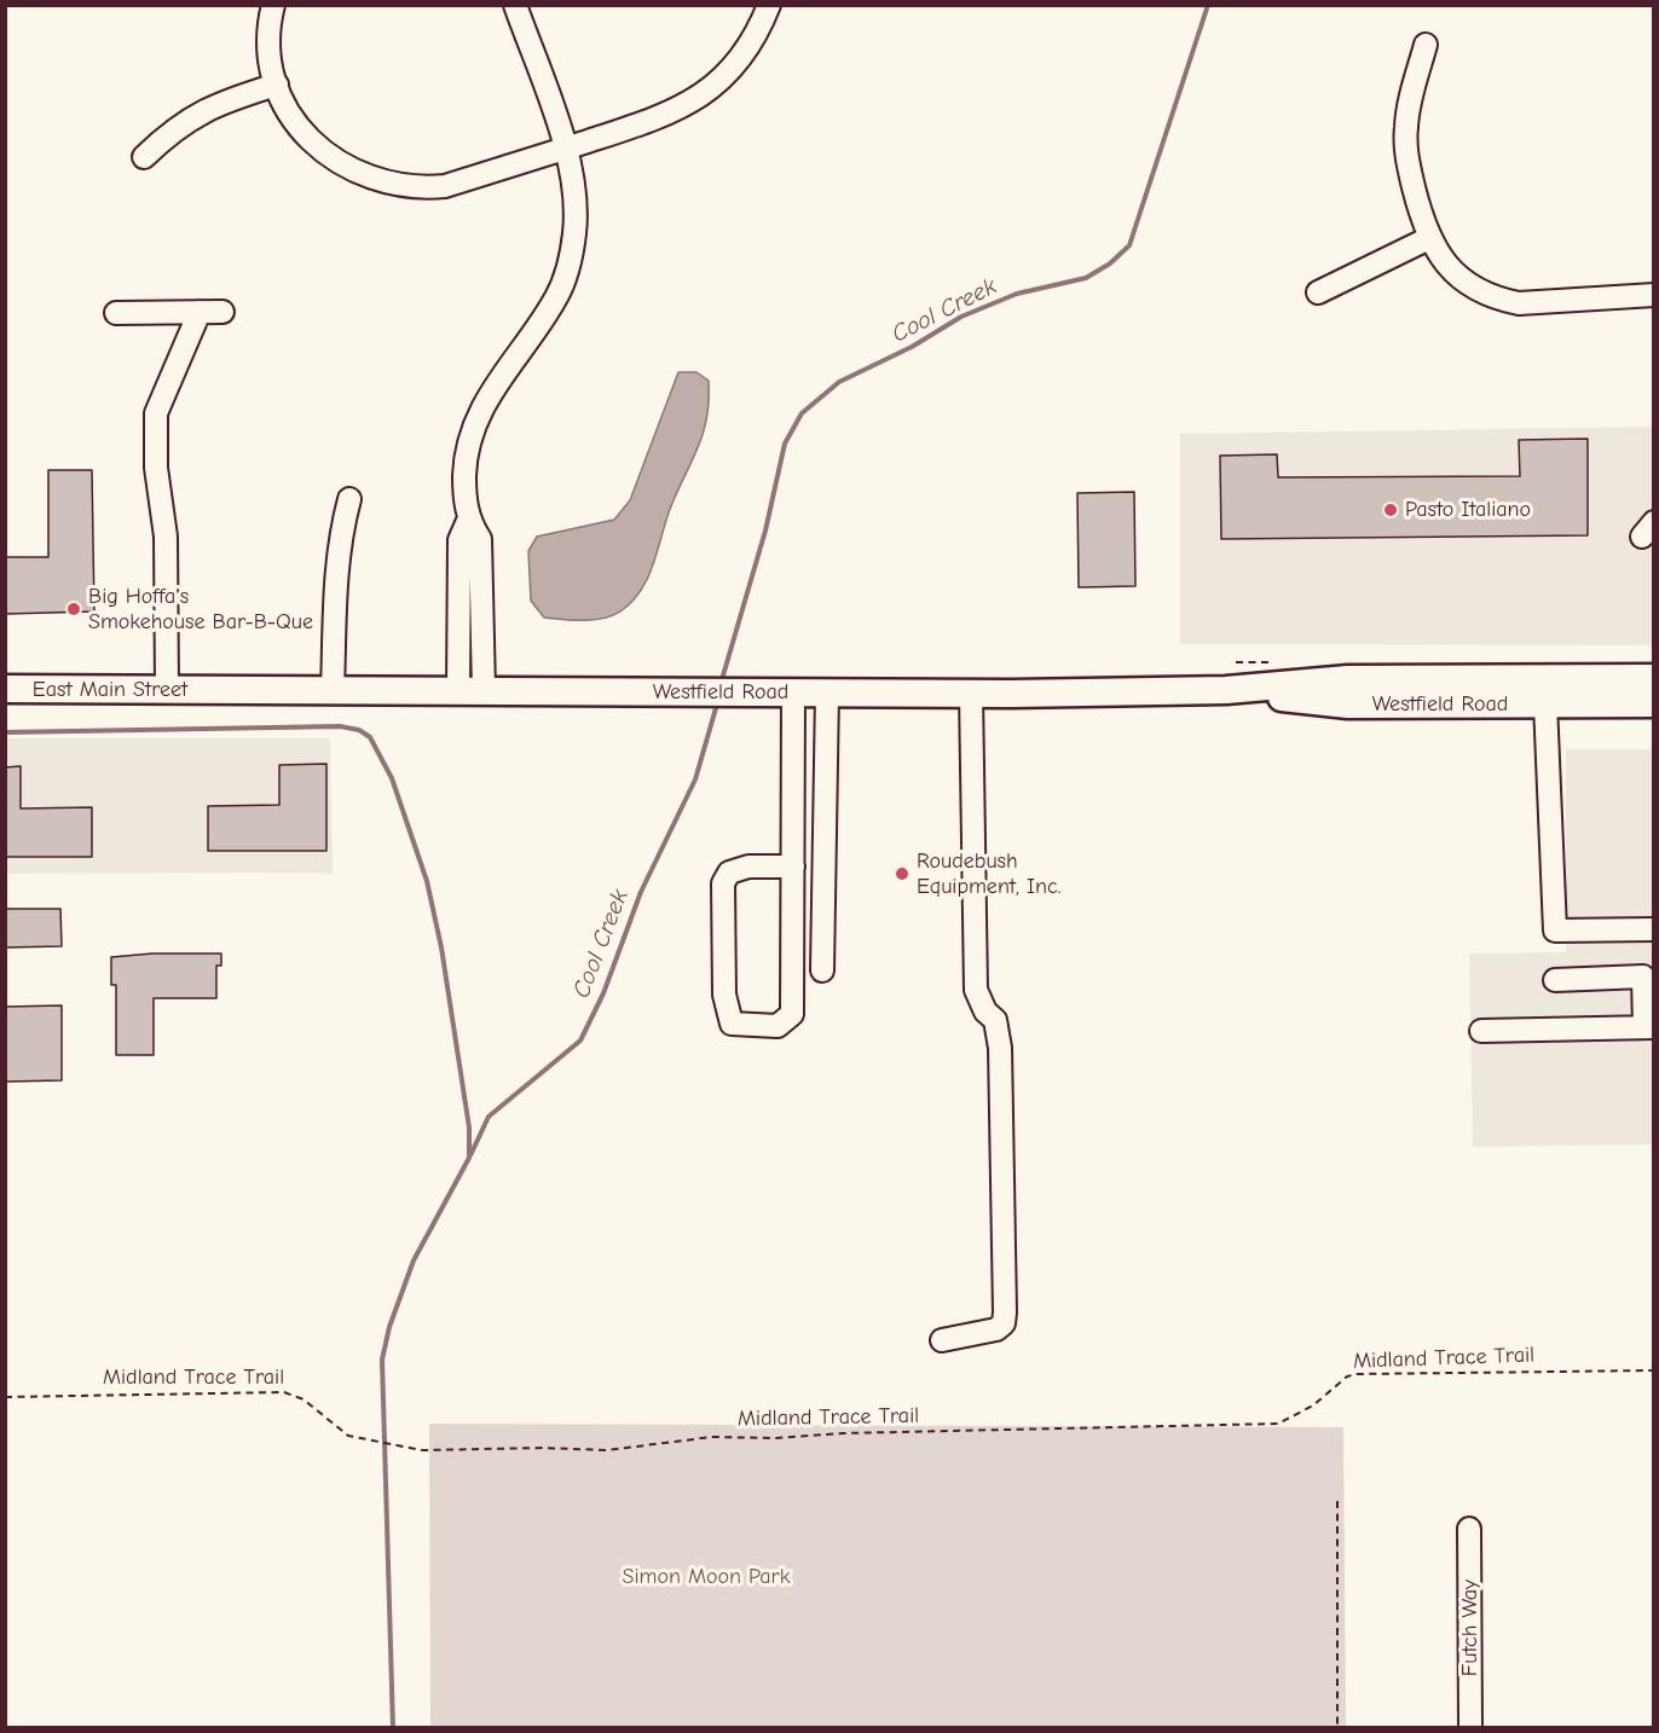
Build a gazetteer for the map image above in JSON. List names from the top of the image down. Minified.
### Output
{"streets":{"main road":["East Main Street","Westfield Road"],"street":["Futch Way"],"path":["Midland Trace Trail"]},"crossings":[["East Main Street","Westfield Road"]],"water":["Cool Creek"],"parks":["Simon Moon Park"],"places":["Pasto Italiano","Big Hoffa's Smokehouse Bar-B-Que","Roudebush Equipment, Inc."]}
